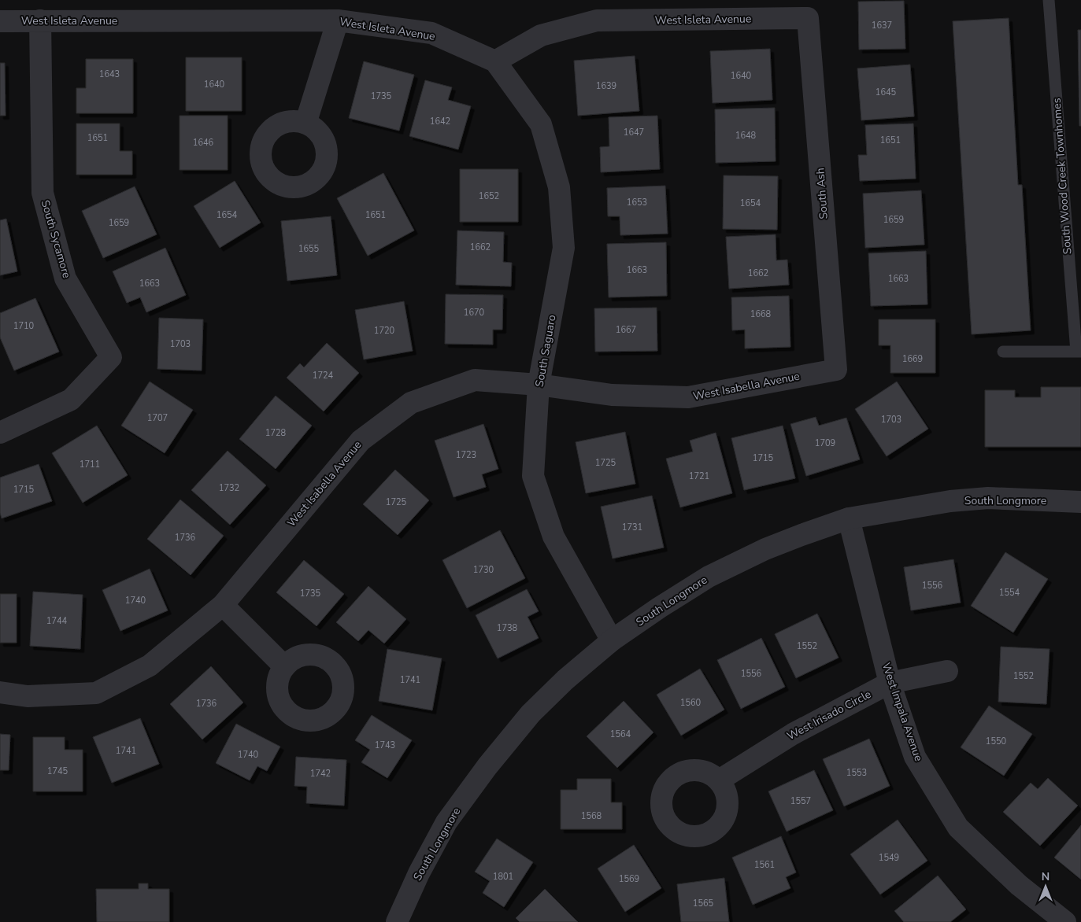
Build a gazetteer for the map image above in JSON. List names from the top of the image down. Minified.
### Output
{"streets":{"street":["West Isleta Avenue","South Ash","South Sycamore","South Saguaro","West Isabella Avenue","South Longmore","West Impala Avenue","West Irisado Circle"],"lane":["South Wood Creek Townhomes"]},"crossings":[["West Isleta Avenue","South Ash"],["West Isleta Avenue","South Sycamore"],["West Isleta Avenue","South Saguaro"],["South Ash","West Isabella Avenue"],["South Saguaro","West Isabella Avenue"],["South Saguaro","South Longmore"],["South Longmore","West Impala Avenue"],["West Impala Avenue","West Irisado Circle"]],"house_numbers":["1637","1643","1640","1640","1639","1645","1735","1642","1647","1648","1651","1651","1646","1652","1653","1654","1654","1651","1659","1659","1662","1655","1663","1662","1663","1663","1670","1668","1710","1667","1720","1703","1669","1724","1707","1703","1728","1709","1723","1715","1725","1711","1721","1732","1715","1725","1731","1736","1730","1556","1554","1735","1740","1744","1738","1552","1556","1552","1741","1560","1736","1564","1550","1743","1741","1740","1745","1553","1742","1557","1568","1549","1561","1801","1569","1565"],"north":"top"}
